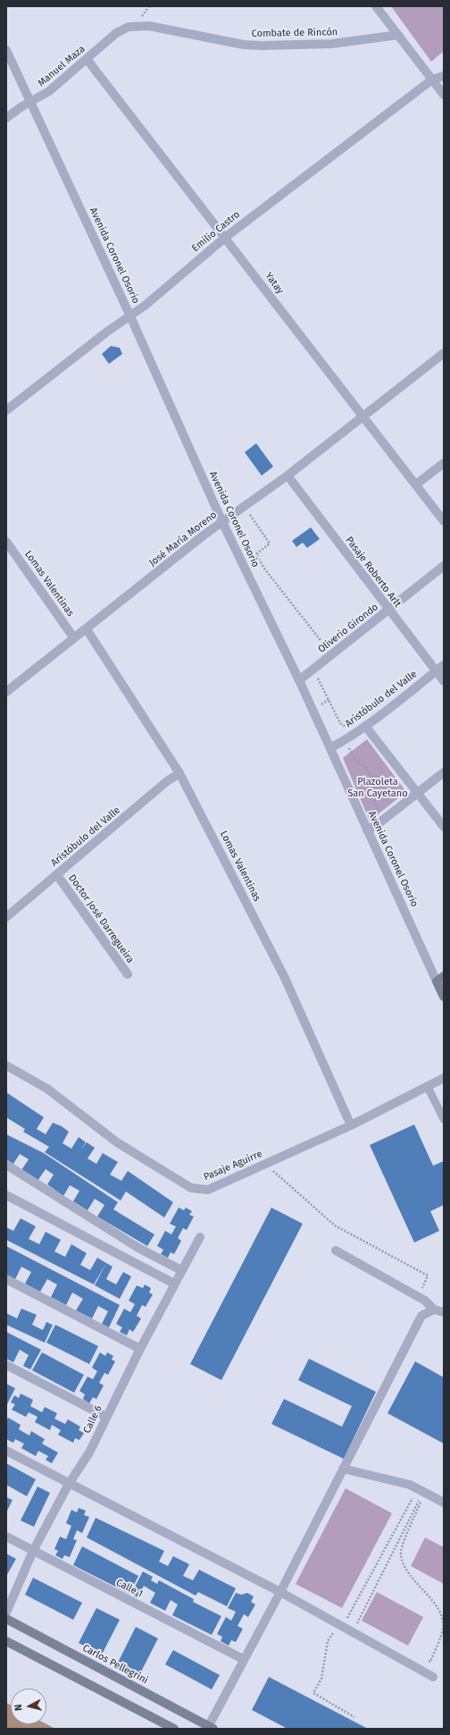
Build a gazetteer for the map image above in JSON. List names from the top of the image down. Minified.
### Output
{"streets":{"main road":["Avenida Coronel Osorio","Carlos Pellegrini"],"street":["Combate de Rincón","Manuel Maza","Emilio Castro","Yatay","José María Moreno","Pasaje Roberto Arlt","Lomas Valentinas","Oliverio Girondo","Aristóbulo del Valle","Doctor José Darregueira","Pasaje Aguirre","Calle 6","Calle 1"]},"crossings":[["Combate de Rincón","Manuel Maza"],["Manuel Maza","Avenida Coronel Osorio"],["Manuel Maza","Yatay"],["Emilio Castro","Avenida Coronel Osorio"],["Emilio Castro","Yatay"],["Avenida Coronel Osorio","José María Moreno"],["Avenida Coronel Osorio","Oliverio Girondo"],["Avenida Coronel Osorio","Aristóbulo del Valle"],["Yatay","José María Moreno"],["José María Moreno","Pasaje Roberto Arlt"],["José María Moreno","Lomas Valentinas"],["Pasaje Roberto Arlt","Oliverio Girondo"],["Pasaje Roberto Arlt","Aristóbulo del Valle"],["Lomas Valentinas","Aristóbulo del Valle"],["Lomas Valentinas","Pasaje Aguirre"],["Aristóbulo del Valle","Doctor José Darregueira"],["Calle 6","Calle 1"]],"parks":["Plazoleta San Cayetano"],"north":"left"}
